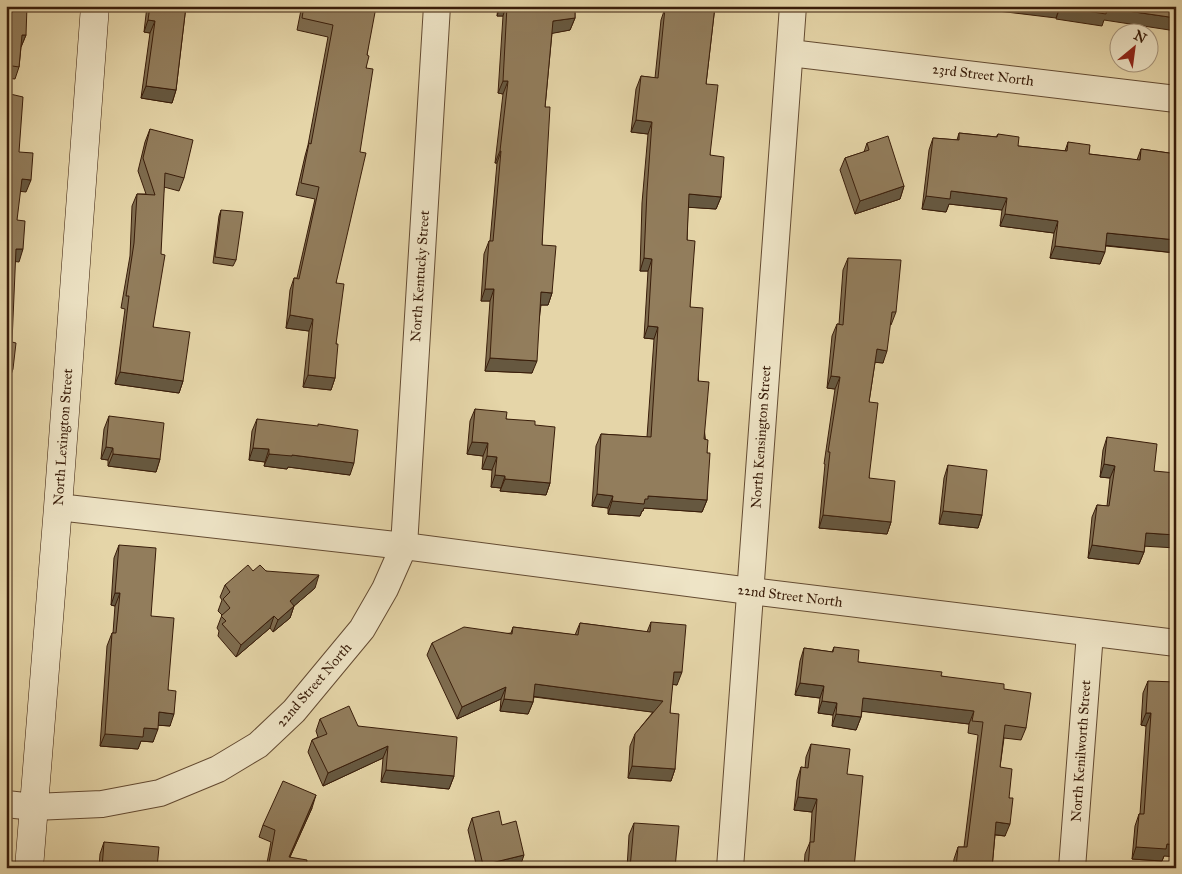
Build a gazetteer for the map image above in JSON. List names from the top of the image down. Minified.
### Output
{"streets":{"street":["23rd Street North","North Kentucky Street","North Lexington Street","North Kensington Street","22nd Street North","North Kenilworth Street"]},"crossings":[["23rd Street North","North Kensington Street"],["North Kentucky Street","22nd Street North"],["North Lexington Street","22nd Street North"],["North Kensington Street","22nd Street North"],["22nd Street North","North Kenilworth Street"]],"north":"top right"}
